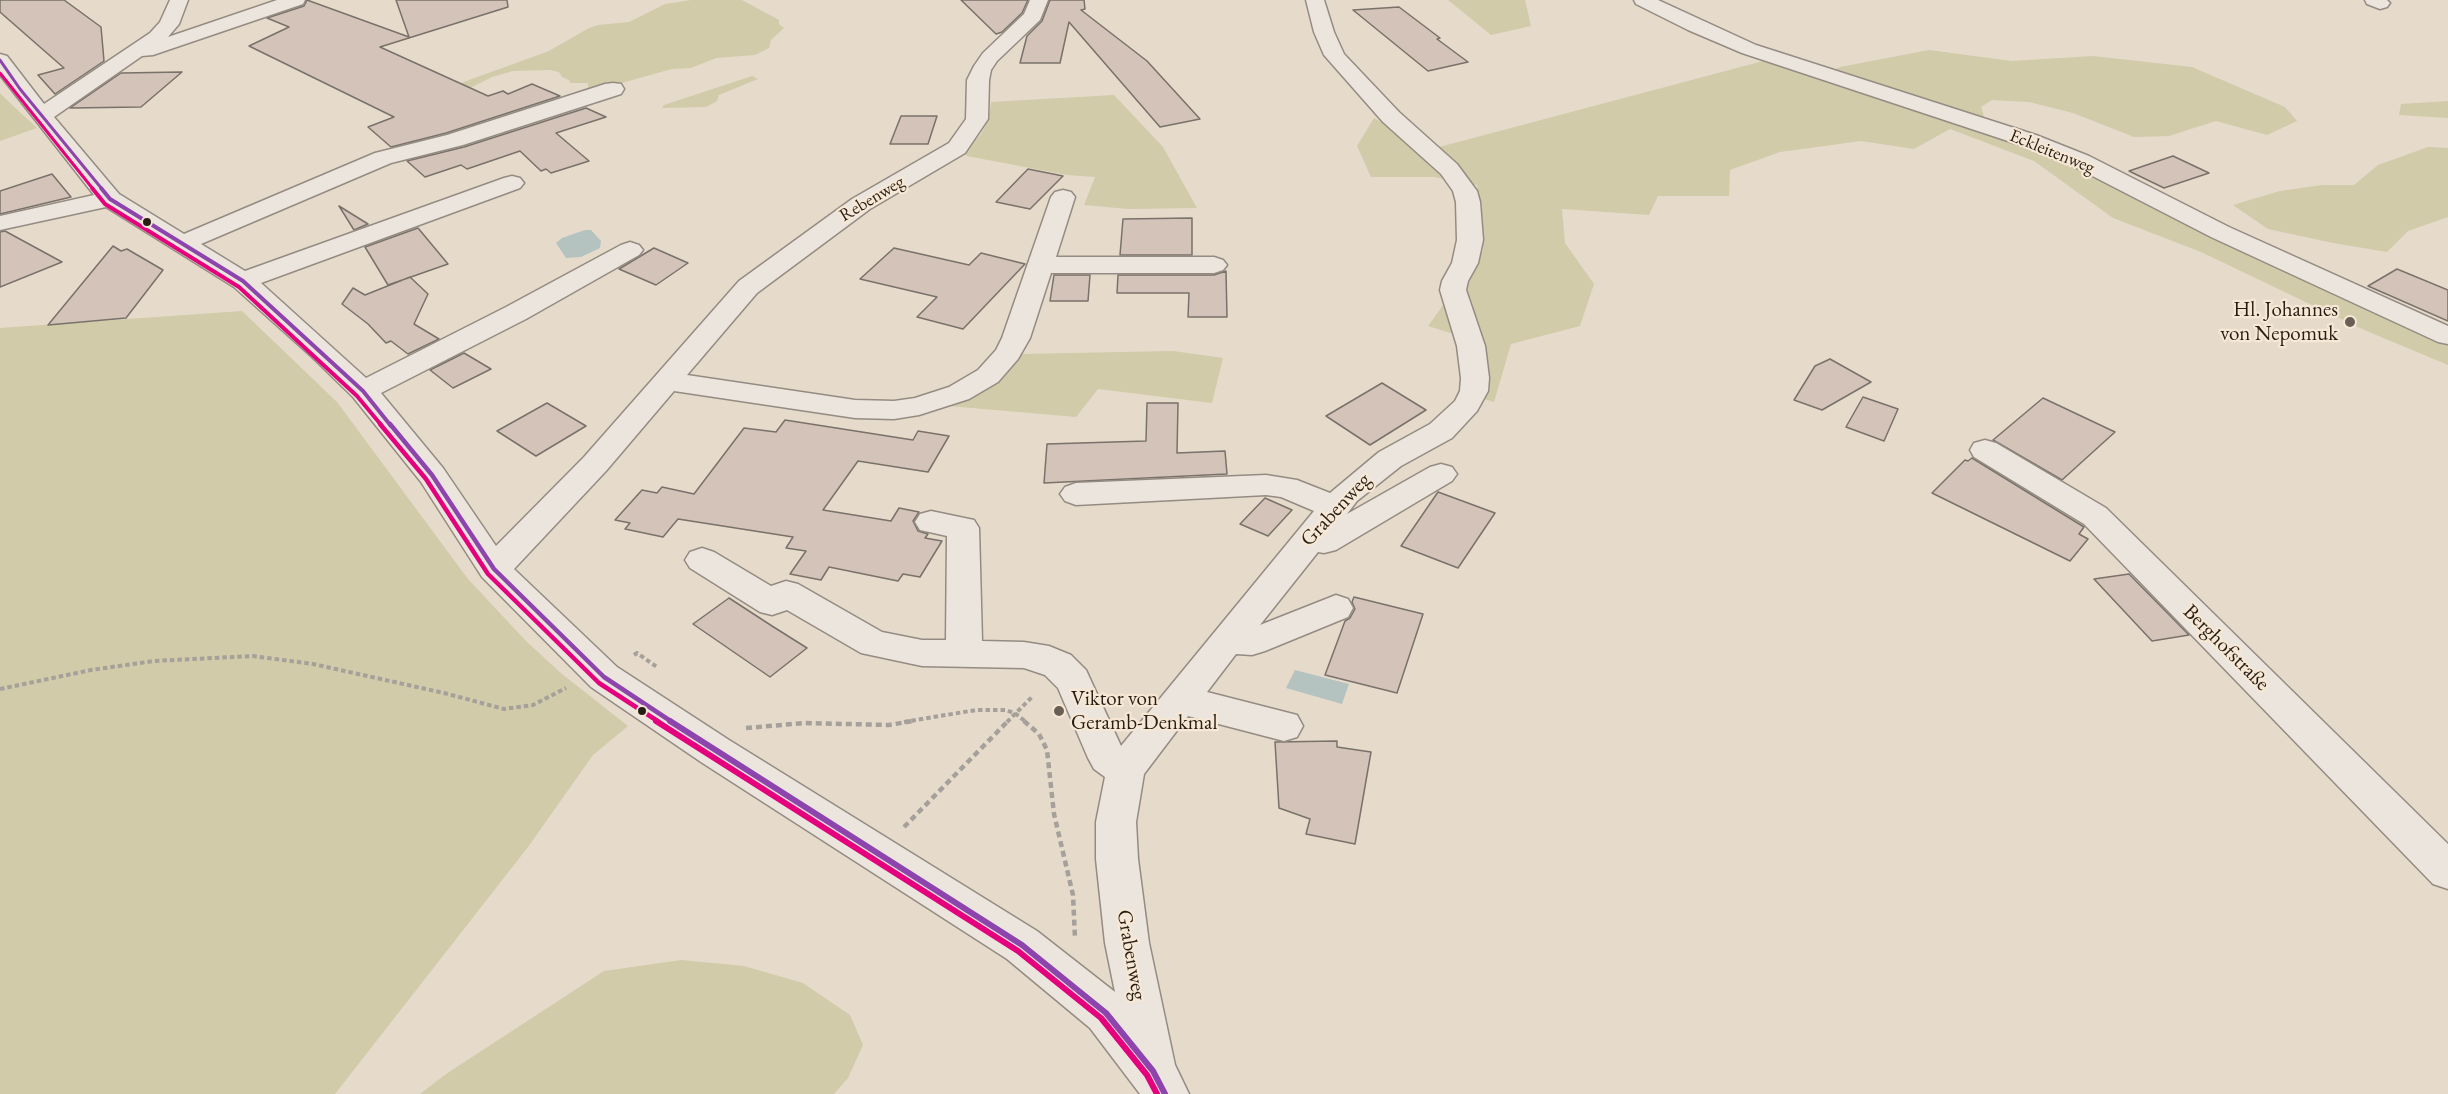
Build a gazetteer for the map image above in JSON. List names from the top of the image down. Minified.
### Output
{"streets":{"street":["Eckleitenweg","Rebenweg","Grabenweg","Berghofstraße"]},"places":["Hl. Johannes von Nepomuk","Viktor von Geramb-Denkmal"]}
